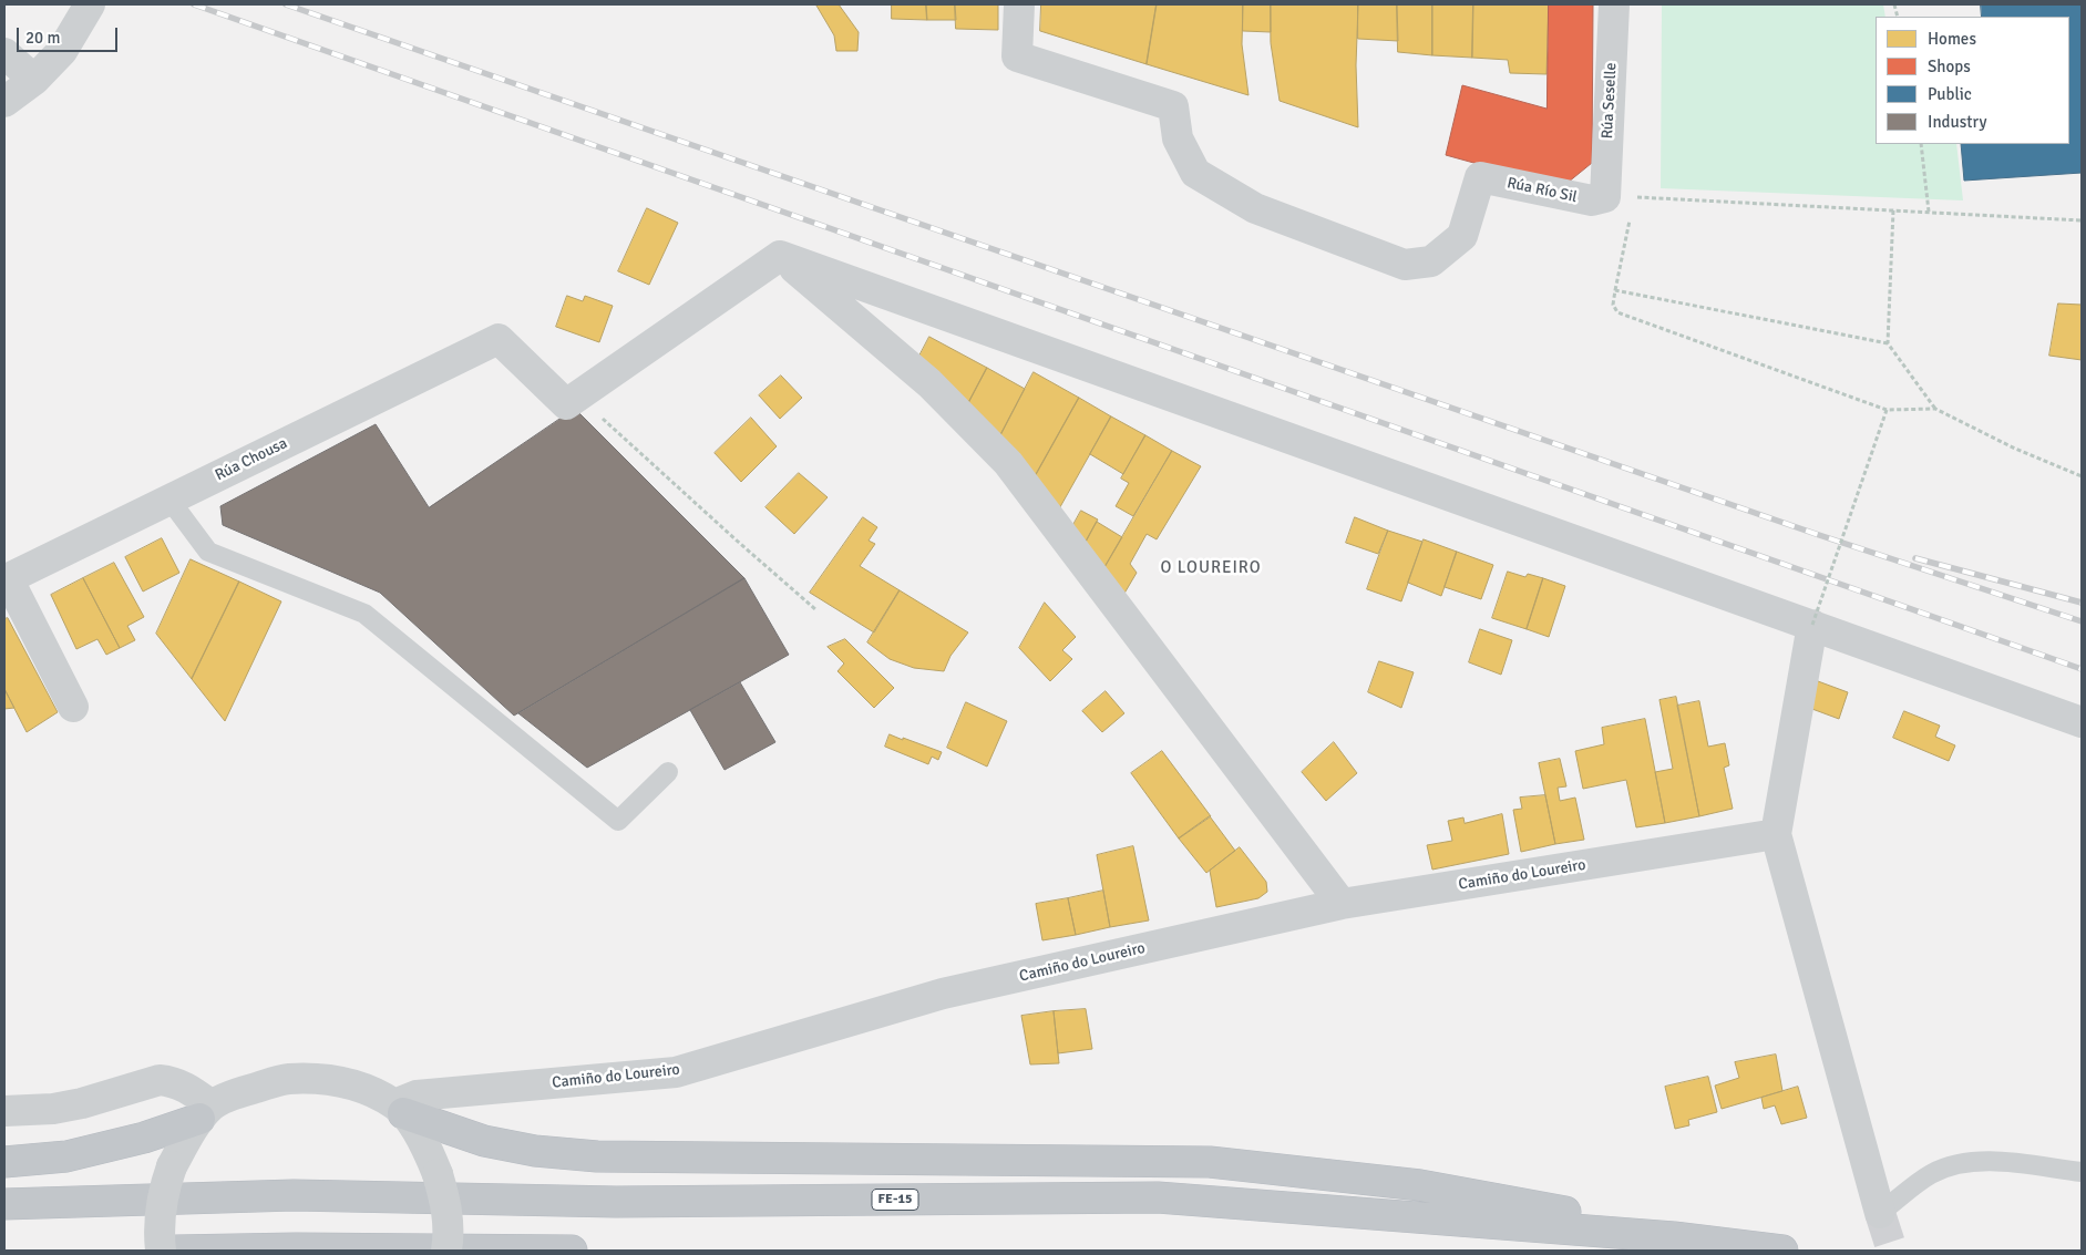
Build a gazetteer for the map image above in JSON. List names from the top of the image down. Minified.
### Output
{"streets":{"highway":["FE-15"],"street":["Rúa Seselle","Rúa Río Sil","Rúa Chousa","Camiño do Loureiro"]},"crossings":[["Rúa Seselle","Rúa Río Sil"]],"districts":["O LOUREIRO"],"legend":["Homes","Shops","Public","Industry"],"scale_bar":"20 m"}
